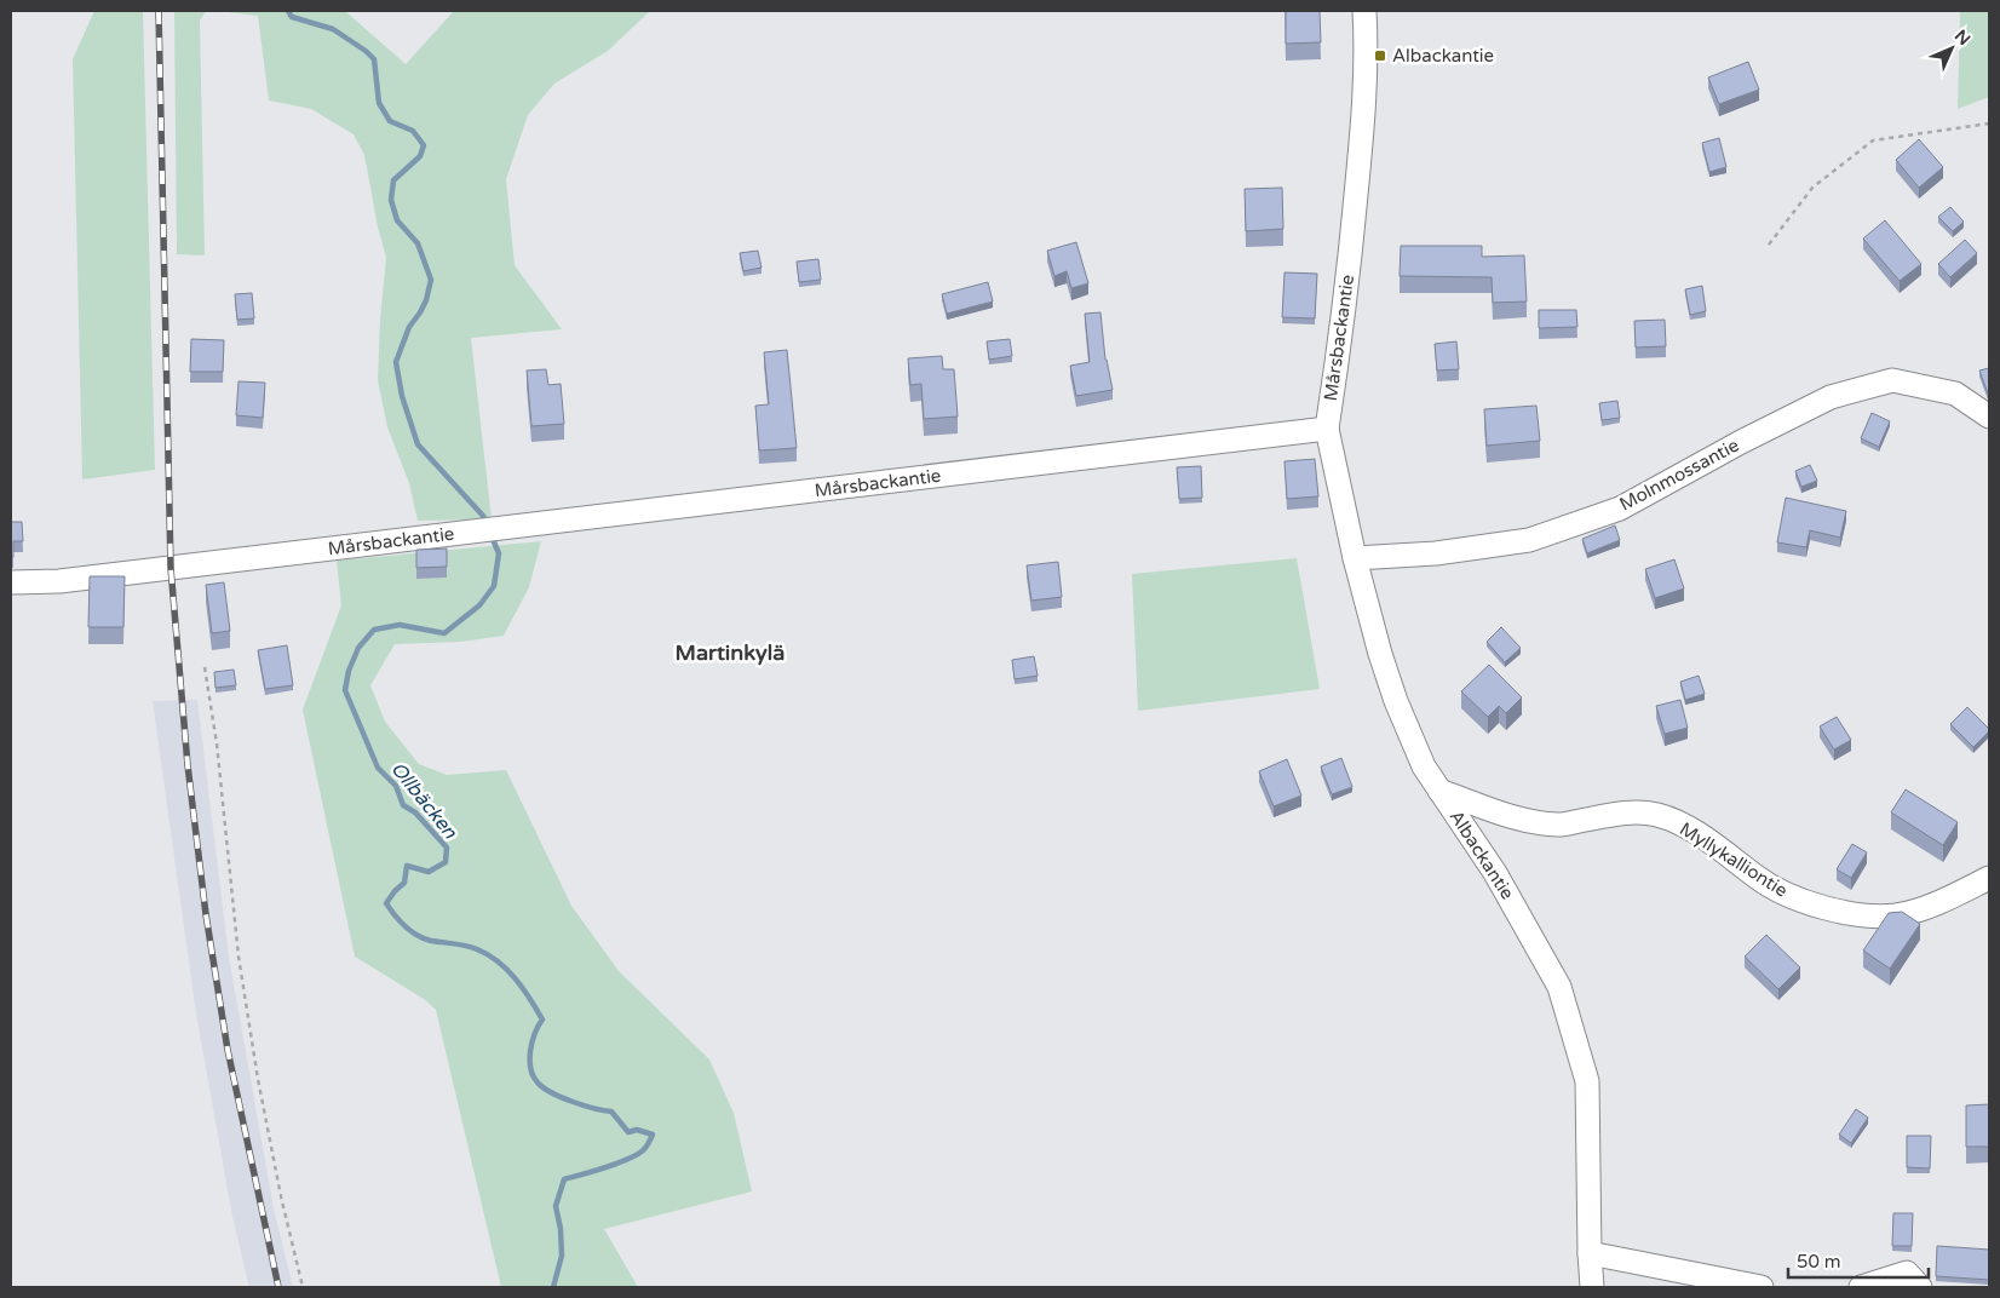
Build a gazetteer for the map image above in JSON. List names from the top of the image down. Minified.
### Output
{"streets":{"street":["Mårsbackantie","Molnmossantie","Albackantie","Myllykalliontie"]},"crossings":[["Mårsbackantie","Albackantie"],["Molnmossantie","Albackantie"],["Albackantie","Myllykalliontie"]],"districts":["Martinkylä"],"water":["Ollbäcken"],"places":{"transit":["Albackantie"]},"scale_bar":"50 m","north":"top right"}
